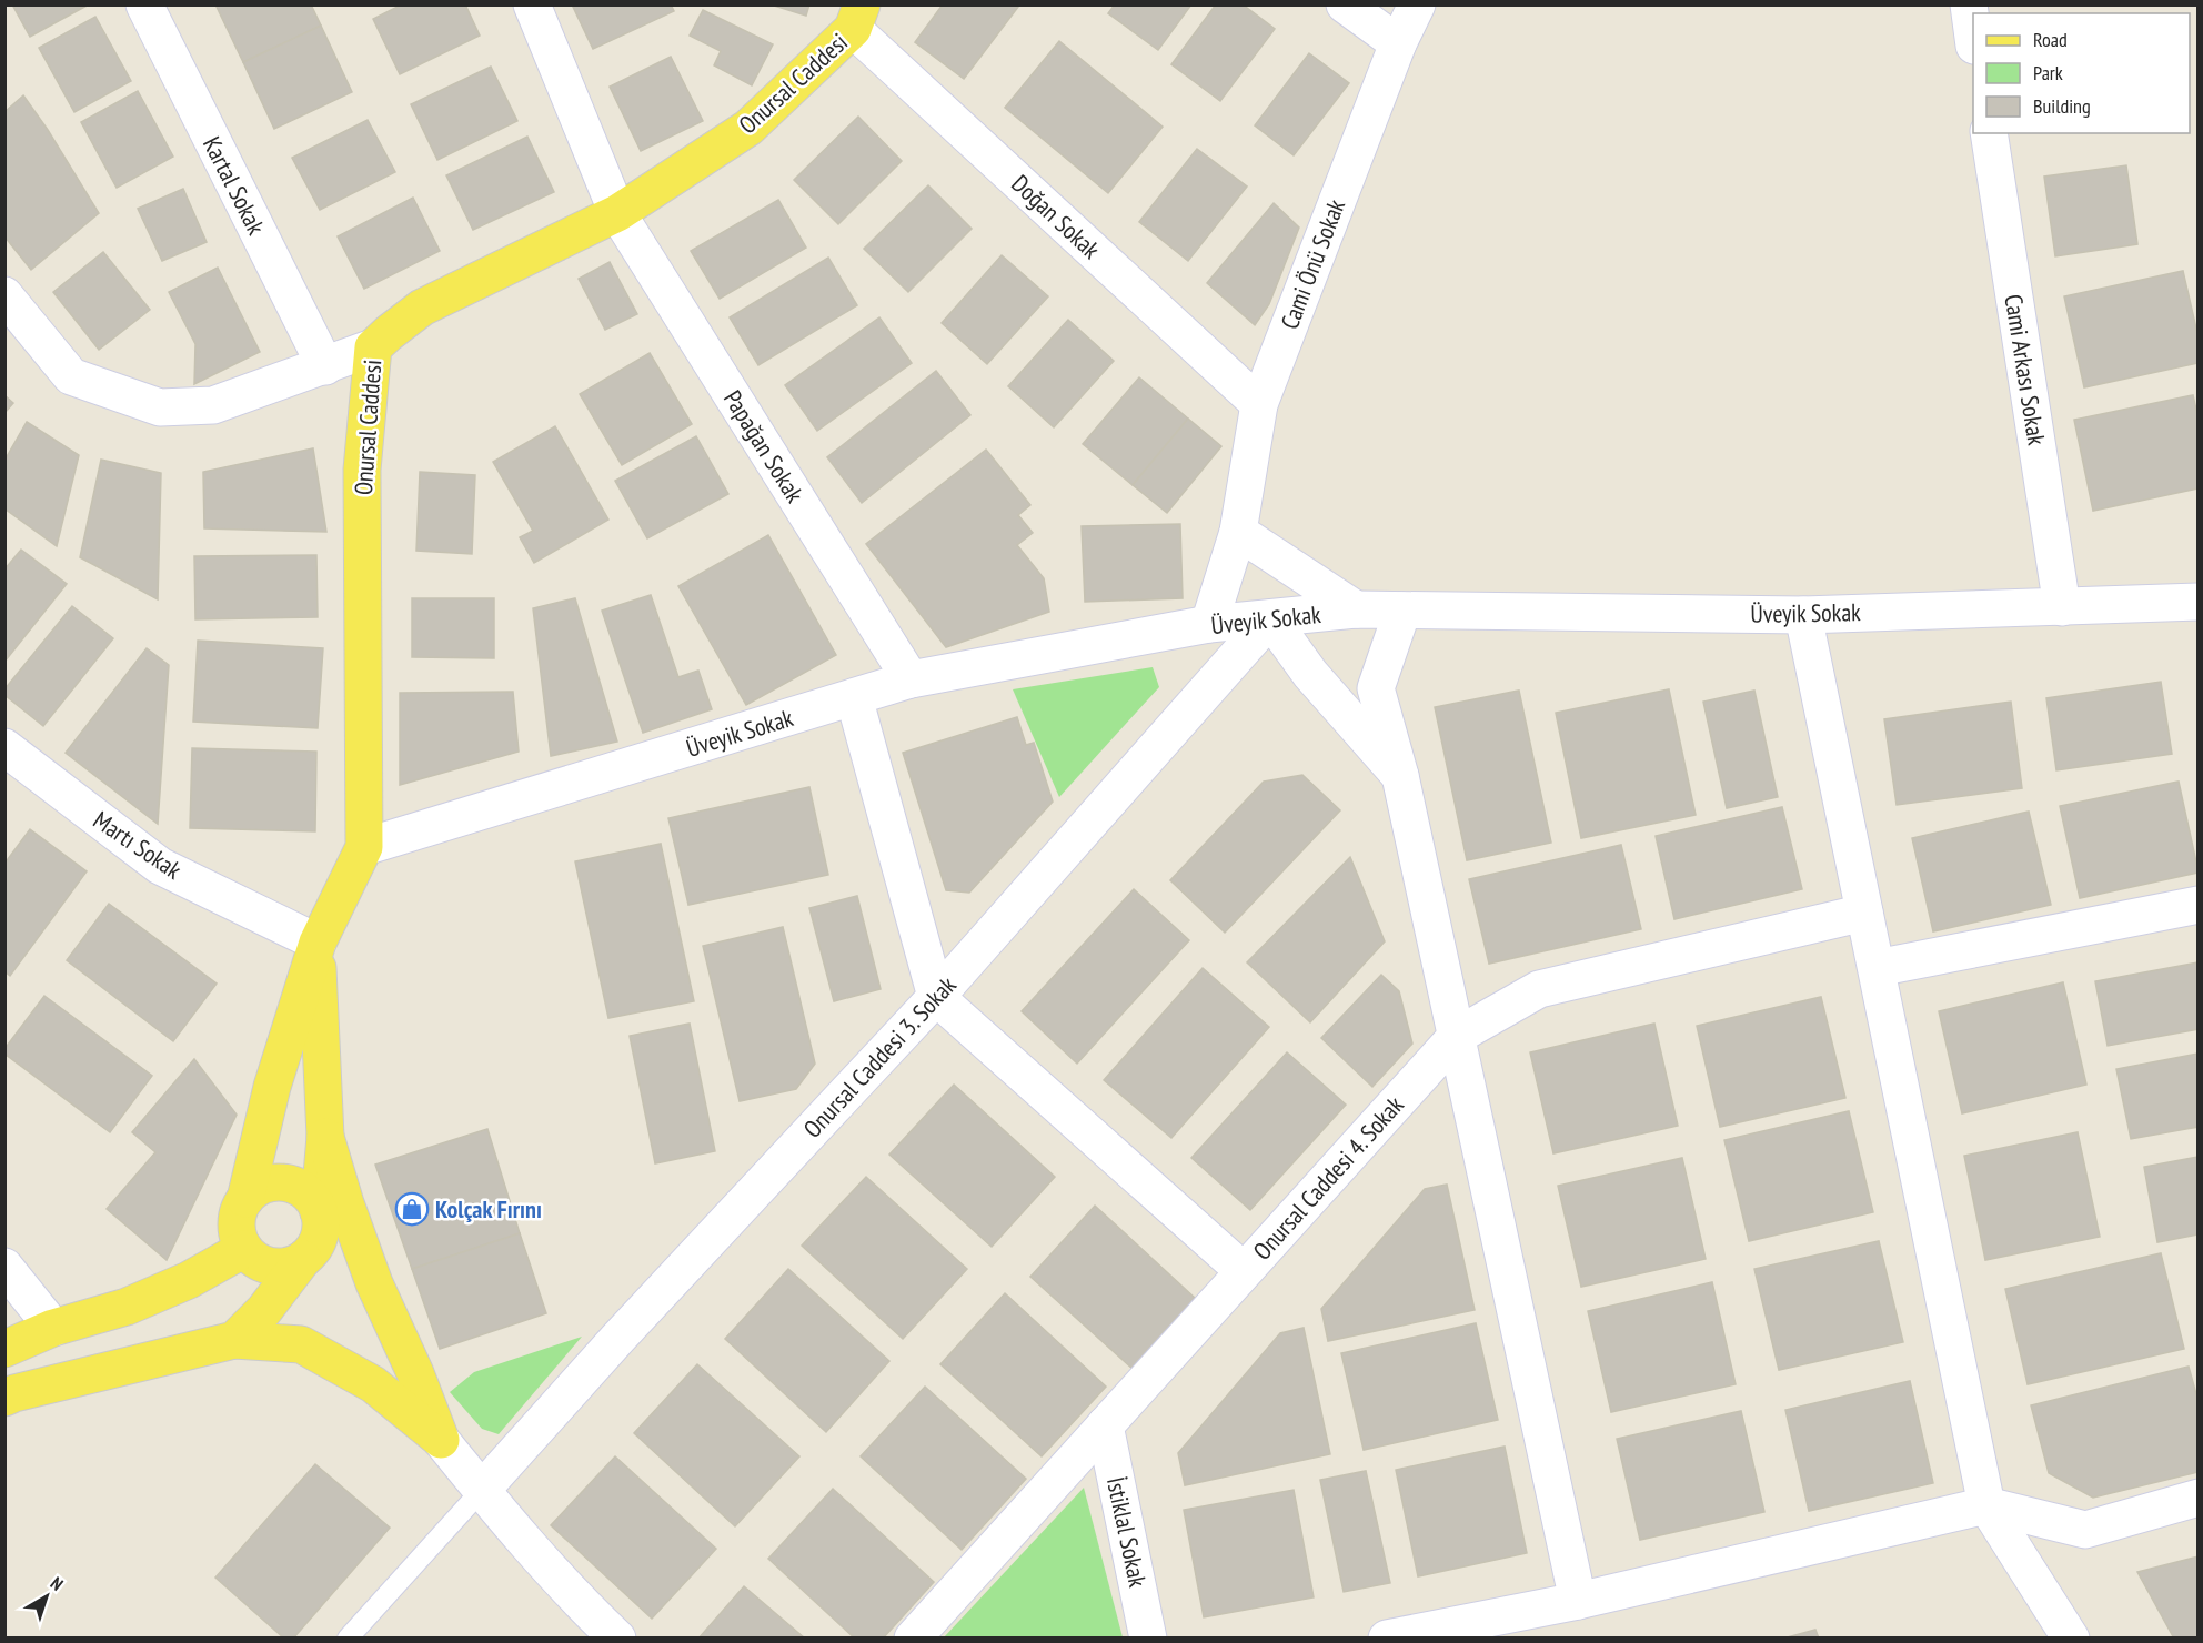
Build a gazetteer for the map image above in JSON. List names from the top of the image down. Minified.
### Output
{"streets":{"main road":["Onursal Caddesi"],"street":["Kartal Sokak","Doğan Sokak","Cami Önü Sokak","Cami Arkası Sokak","Papağan Sokak","Üveyik Sokak","Martı Sokak","Onursal Caddesi 3. Sokak","Onursal Caddesi 4. Sokak","İstiklal Sokak"]},"crossings":[["Onursal Caddesi","Doğan Sokak"],["Onursal Caddesi","Papağan Sokak"],["Onursal Caddesi","Üveyik Sokak"],["Onursal Caddesi","Martı Sokak"],["Doğan Sokak","Cami Önü Sokak"],["Cami Önü Sokak","Üveyik Sokak"],["Cami Arkası Sokak","Üveyik Sokak"],["Papağan Sokak","Üveyik Sokak"],["Üveyik Sokak","Onursal Caddesi 3. Sokak"],["Onursal Caddesi 4. Sokak","İstiklal Sokak"]],"places":{"shop":["Kolçak Fırını"]},"legend":["Road","Park","Building"],"north":"top right"}
